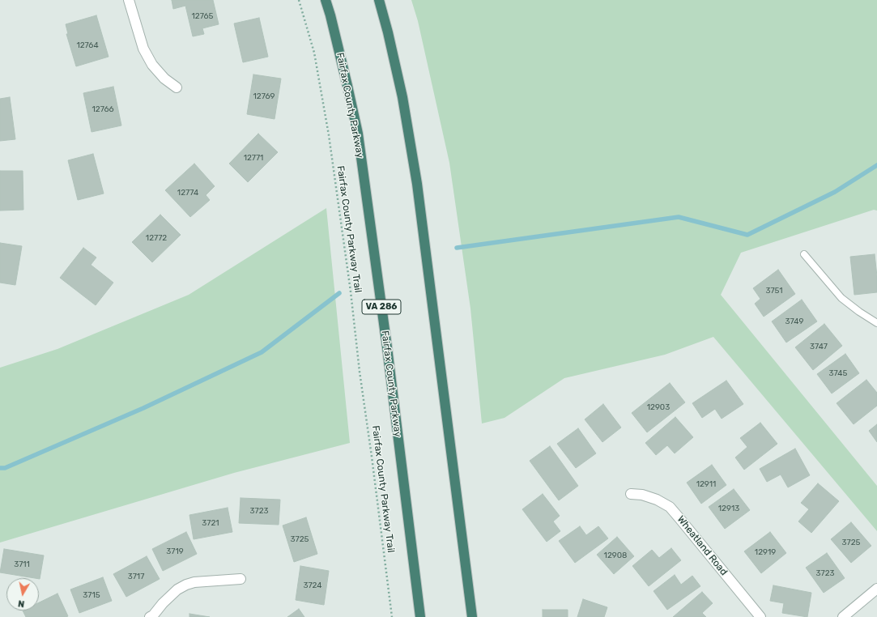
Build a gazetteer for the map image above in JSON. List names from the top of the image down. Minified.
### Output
{"streets":{"highway":["Fairfax County Parkway","VA 286"],"street":["Wheatland Road"],"path":["Fairfax County Parkway Trail"]},"house_numbers":["12765","12764","12769","12766","12771","12774","12772","3751","3749","3747","3745","12903","12911","12913","3723","3721","3725","3725","3719","12919","12908","3711","3723","3717","3724","3715"],"north":"bottom"}
